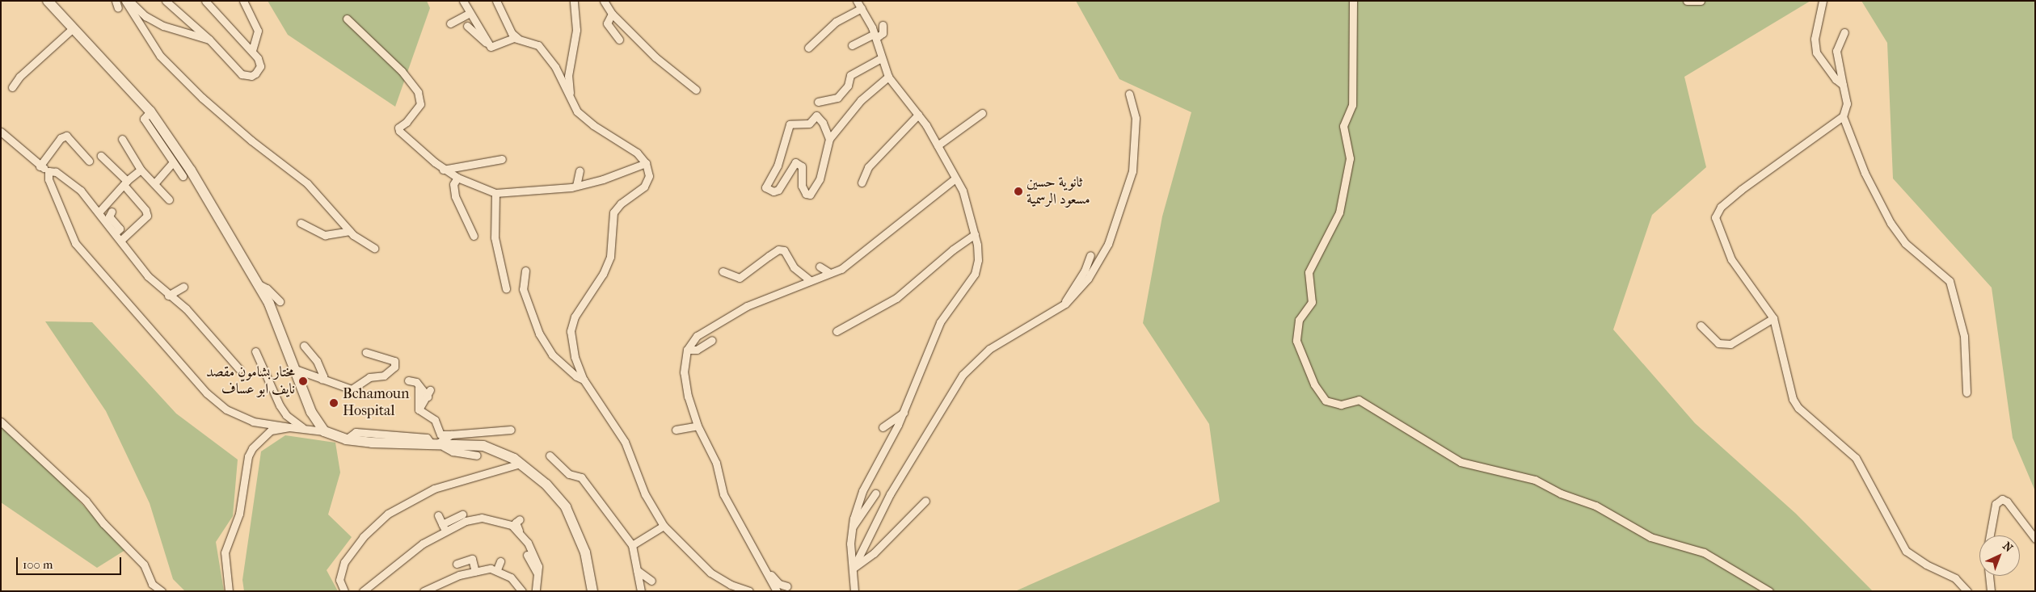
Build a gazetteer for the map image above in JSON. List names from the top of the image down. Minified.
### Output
{"places":["ثانوية حسين مسعود الرسمية","مختار بشامون مقصد نايف ابو عسّاف","Bchamoun Hospital"],"scale_bar":"100 m","north":"top right"}
